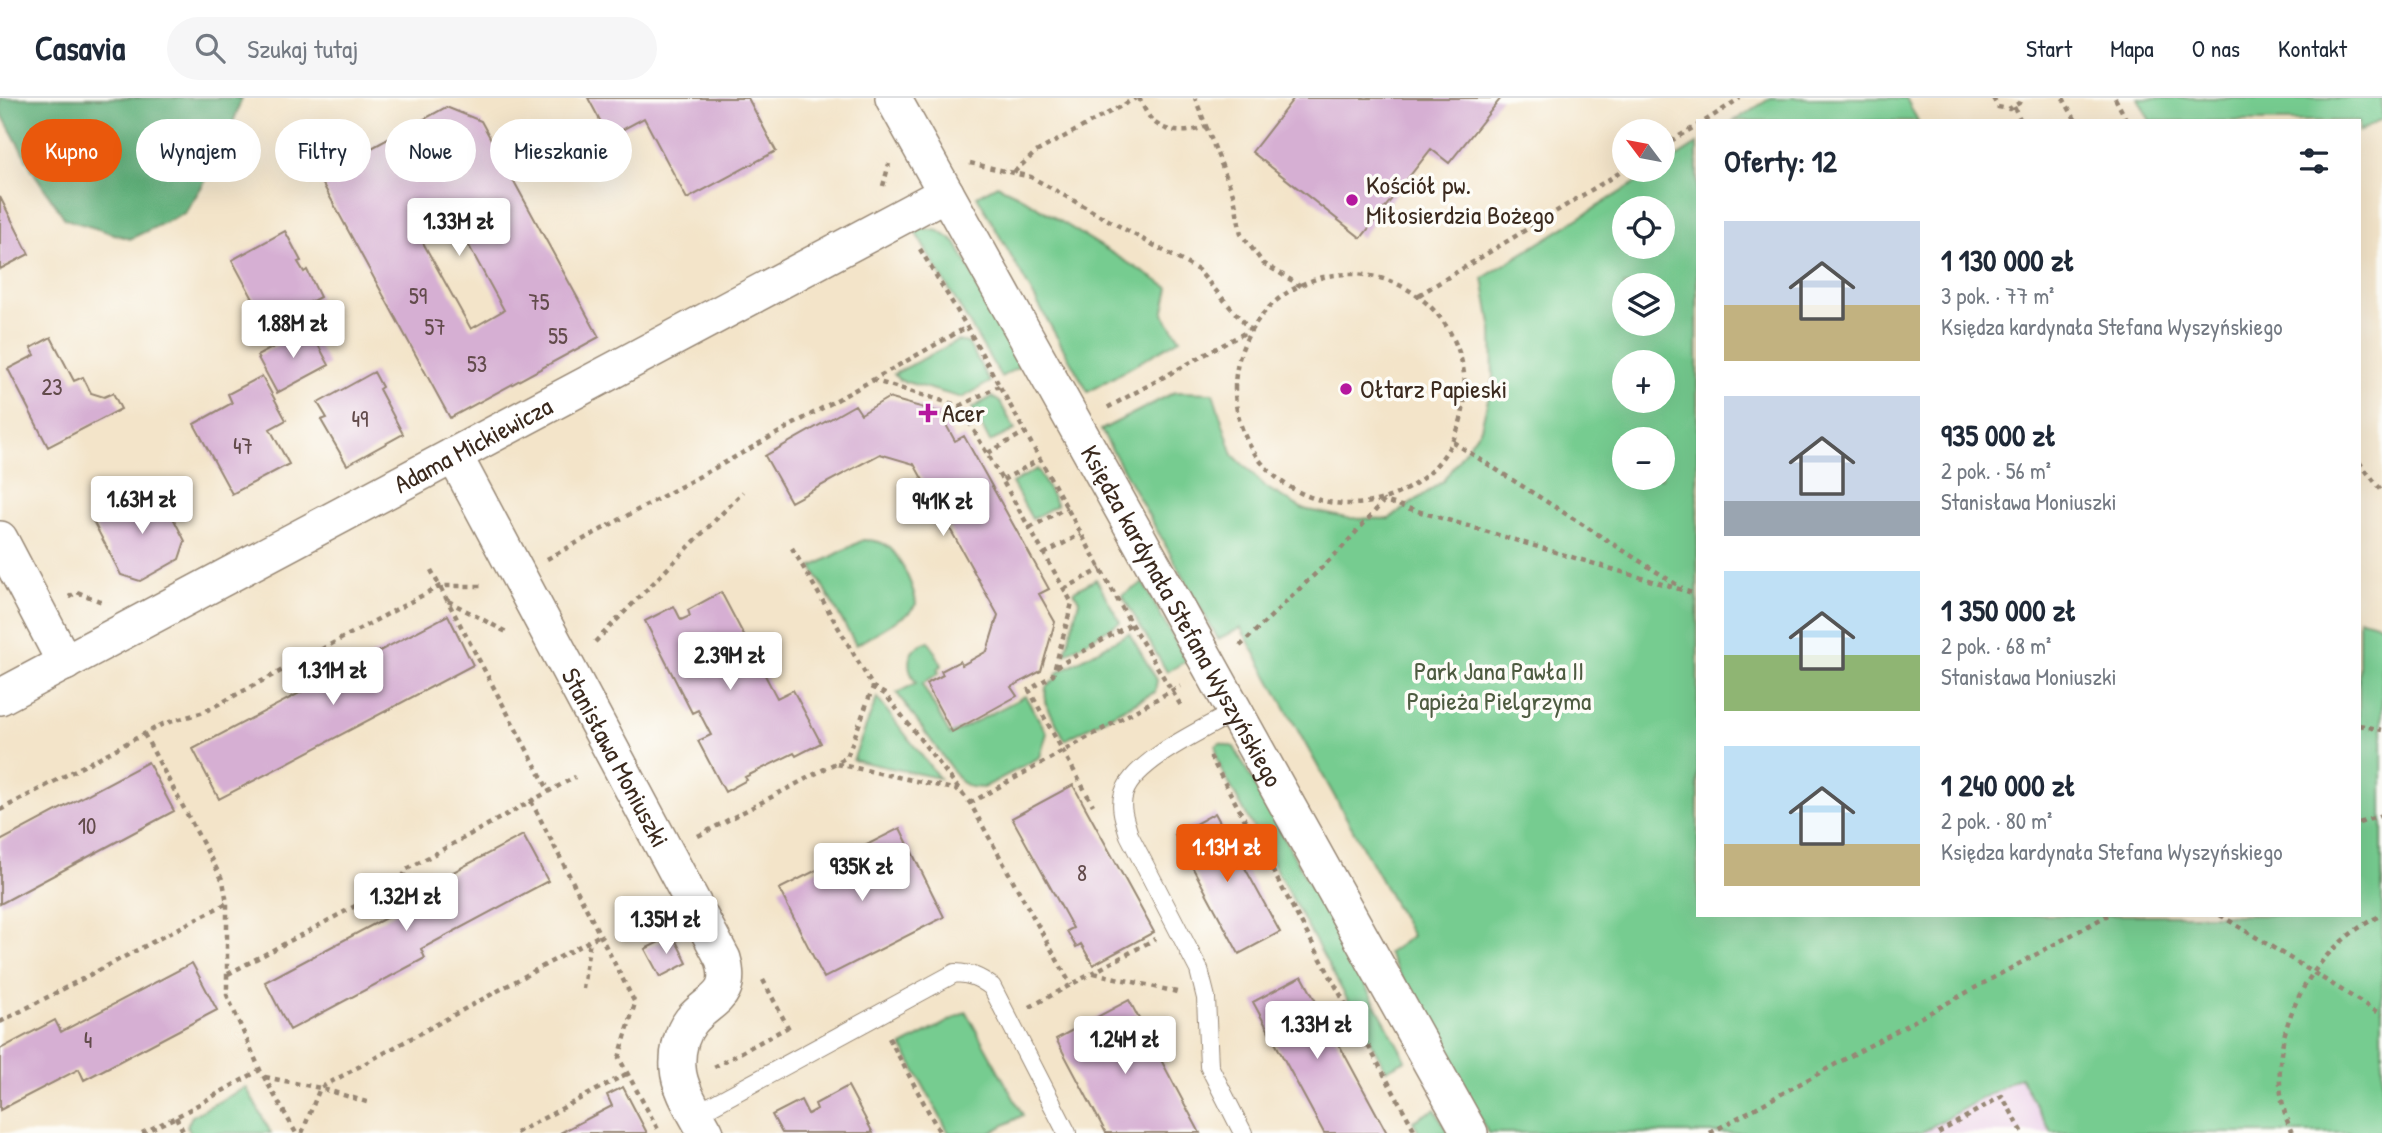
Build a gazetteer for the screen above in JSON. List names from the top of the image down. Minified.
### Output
{"streets":{"street":["Adama Mickiewicza","Księdza kardynała Stefana Wyszyńskiego","Stanisława Moniuszki"]},"crossings":[["Adama Mickiewicza","Księdza kardynała Stefana Wyszyńskiego"],["Adama Mickiewicza","Stanisława Moniuszki"]],"parks":["Park Jana Pawła II Papieża Pielgrzyma"],"places":{"other":["Kościół pw. Miłosierdzia Bożego","Ołtarz Papieski"],"health":["Acer"]},"house_numbers":["59","75","57","55","53","23","49","47","10","8","4"],"north":"top left","page":{"header":"Casavia","search":"Szukaj tutaj","nav":["Start","Mapa","O nas","Kontakt"],"map_buttons":["+","−"],"chip":["Kupno","Wynajem","Filtry","Nowe","Mieszkanie"],"heading":"Oferty: 12","price":["1.33M zł","1.88M zł","1.63M zł","941K zł","2.39M zł","1.31M zł","1.13M zł","935K zł","1.32M zł","1.35M zł","1.33M zł","1.24M zł"],"list":[{"name":"1 130 000 zł","note":"3 pok. · 77 m² · Księdza kardynała Stefana Wyszyńskiego"},{"name":"935 000 zł","note":"2 pok. · 56 m² · Stanisława Moniuszki"},{"name":"1 350 000 zł","note":"2 pok. · 68 m² · Stanisława Moniuszki"},{"name":"1 240 000 zł","note":"2 pok. · 80 m² · Księdza kardynała Stefana Wyszyńskiego"}]}}
